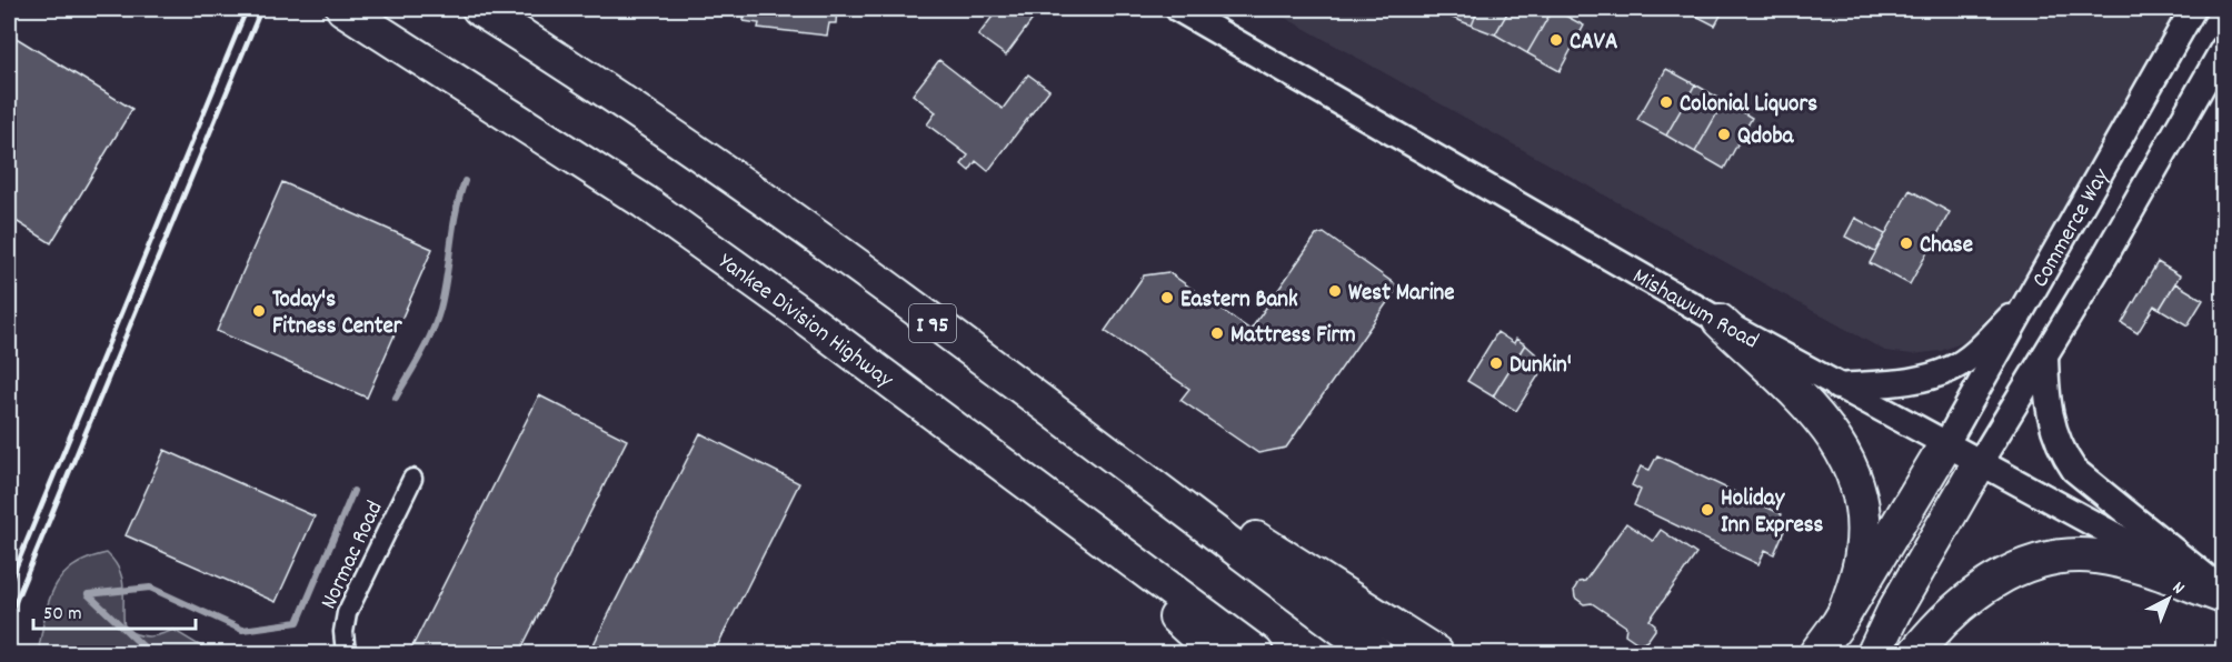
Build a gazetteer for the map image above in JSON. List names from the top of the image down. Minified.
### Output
{"streets":{"highway":["Yankee Division Highway","I 95"],"main road":["Commerce Way","Mishawum Road"],"street":["Normac Road"]},"crossings":[["Commerce Way","Mishawum Road"]],"places":["CAVA","Colonial Liquors","Qdoba","Chase","West Marine","Eastern Bank","Today's Fitness Center","Mattress Firm","Dunkin'","Holiday Inn Express"],"scale_bar":"50 m","north":"top right"}
